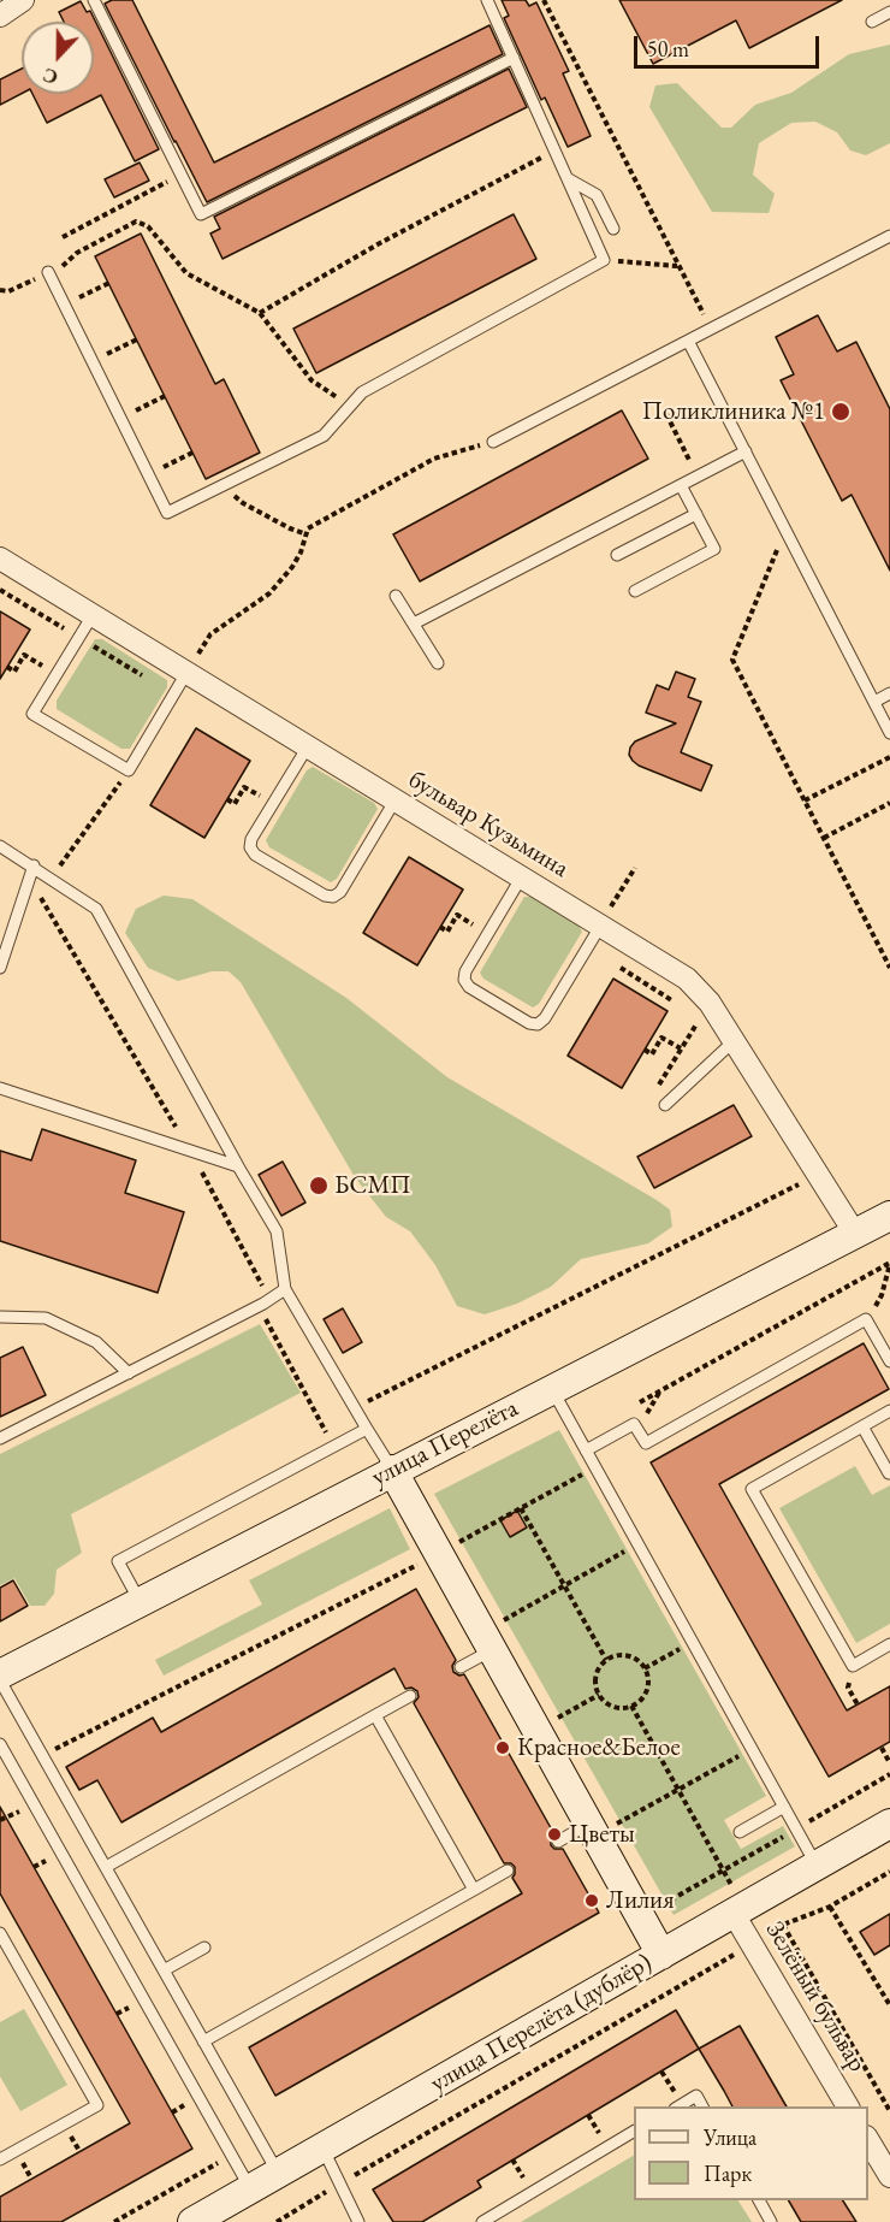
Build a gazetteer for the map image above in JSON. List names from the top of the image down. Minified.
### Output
{"streets":{"street":["бульвар Кузьмина","улица Перелёта","Зелёный бульвар","улица Перелёта (дублёр)"]},"crossings":[["бульвар Кузьмина","улица Перелёта"],["Зелёный бульвар","улица Перелёта (дублёр)"]],"places":["Поликлиника №1","БСМП","Красное&Белое","Цветы","Лилия"],"legend":["Улица","Парк"],"scale_bar":"50 m","north":"bottom"}
